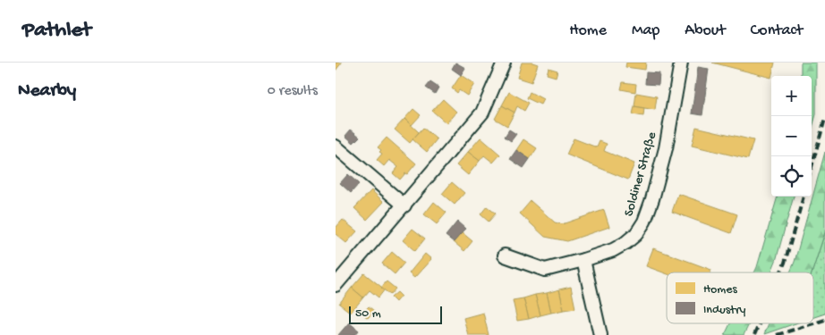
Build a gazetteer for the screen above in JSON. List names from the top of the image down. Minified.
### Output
{"streets":{"street":["Soldiner Straße"]},"legend":["Homes","Industry"],"scale_bar":"50 m","page":{"header":"Pathlet","nav":["Home","Map","About","Contact"],"heading":["Nearby","0 results"],"map_buttons":["+","−"],"scale":"50 m"}}
